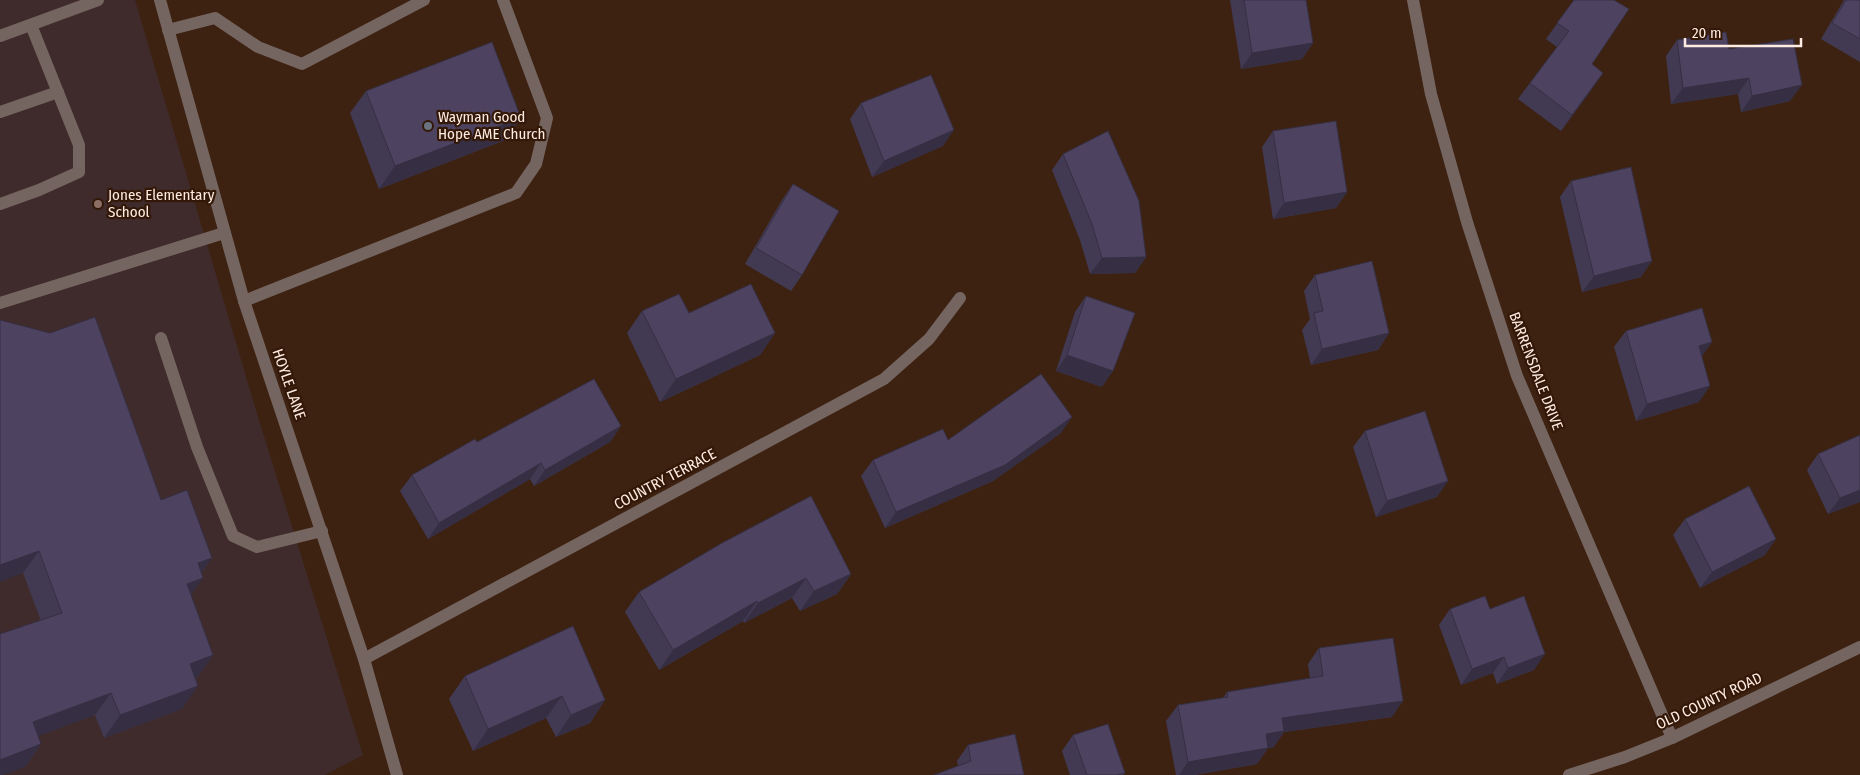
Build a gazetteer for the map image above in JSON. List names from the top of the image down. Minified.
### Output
{"streets":{"street":["BARRENSDALE DRIVE","HOYLE LANE","COUNTRY TERRACE","OLD COUNTY ROAD"]},"crossings":[["BARRENSDALE DRIVE","OLD COUNTY ROAD"],["HOYLE LANE","COUNTRY TERRACE"]],"places":["Wayman Good Hope AME Church","Jones Elementary School"],"scale_bar":"20 m"}
